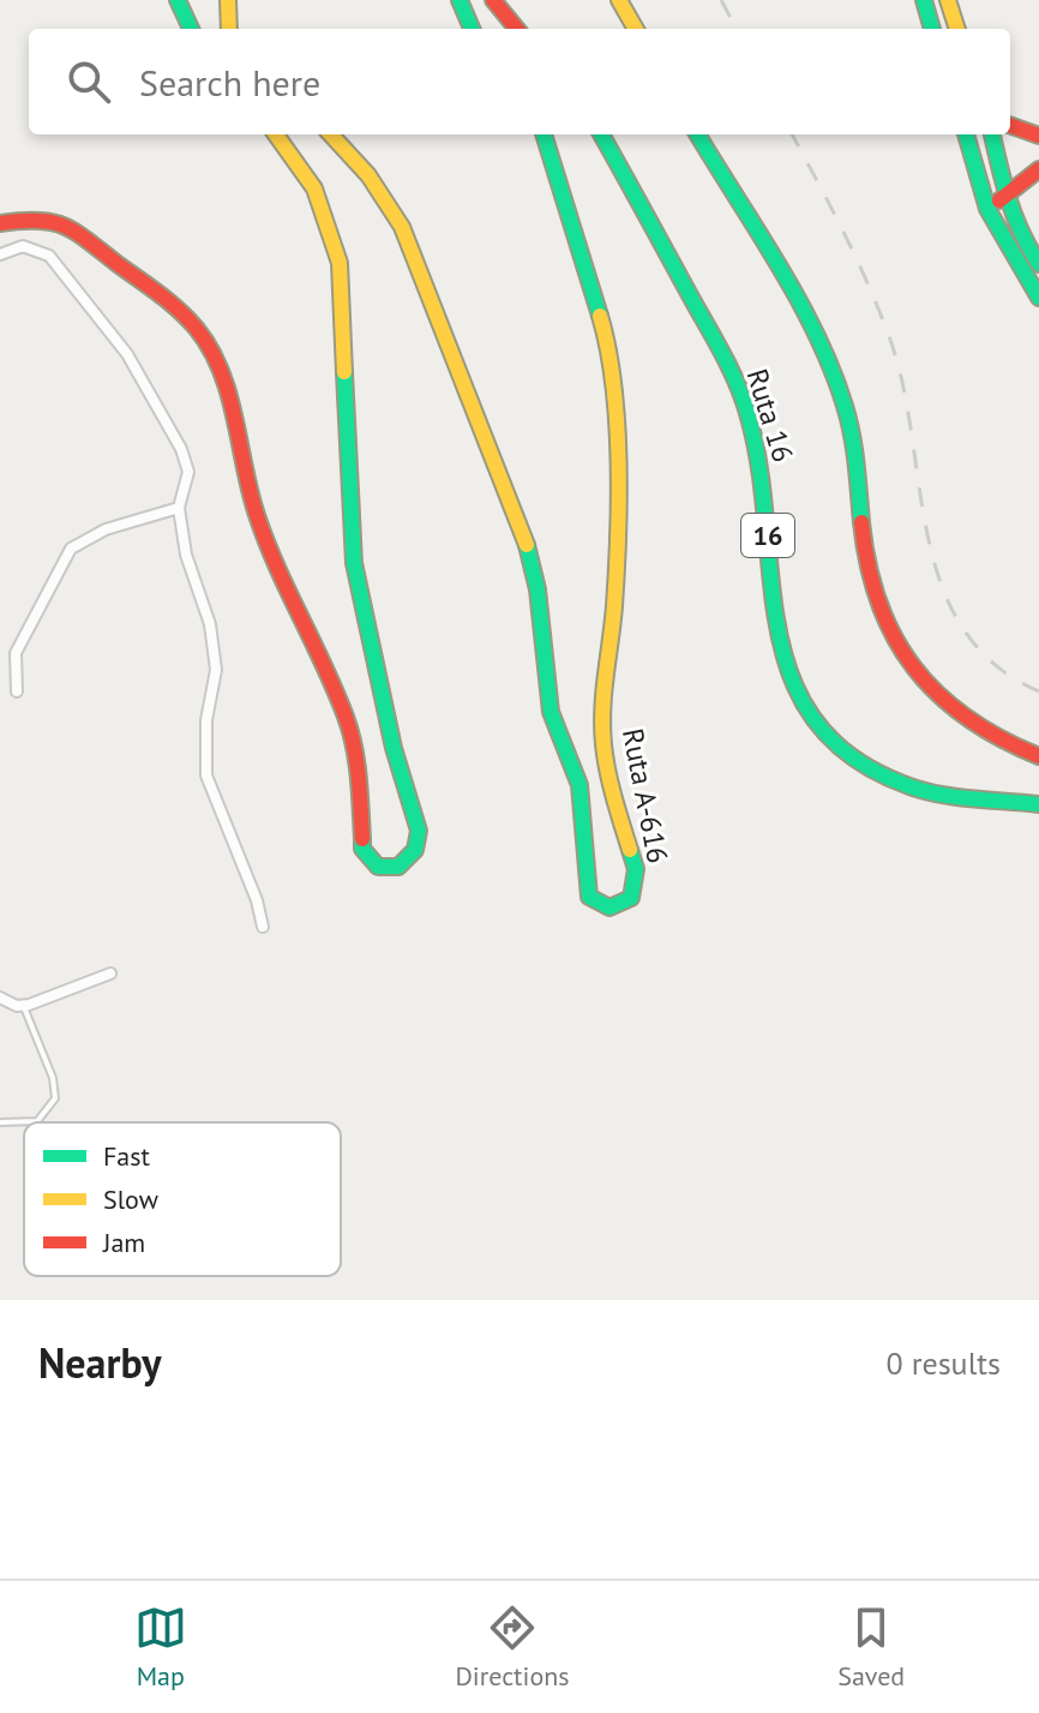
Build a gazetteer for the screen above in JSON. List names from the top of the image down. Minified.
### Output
{"streets":{"main road":["Ruta 16","16","Ruta A-616"]},"legend":["Fast","Slow","Jam"],"page":{"search":"Search here","heading":["Nearby","0 results"],"nav":["Map","Directions","Saved"]}}
